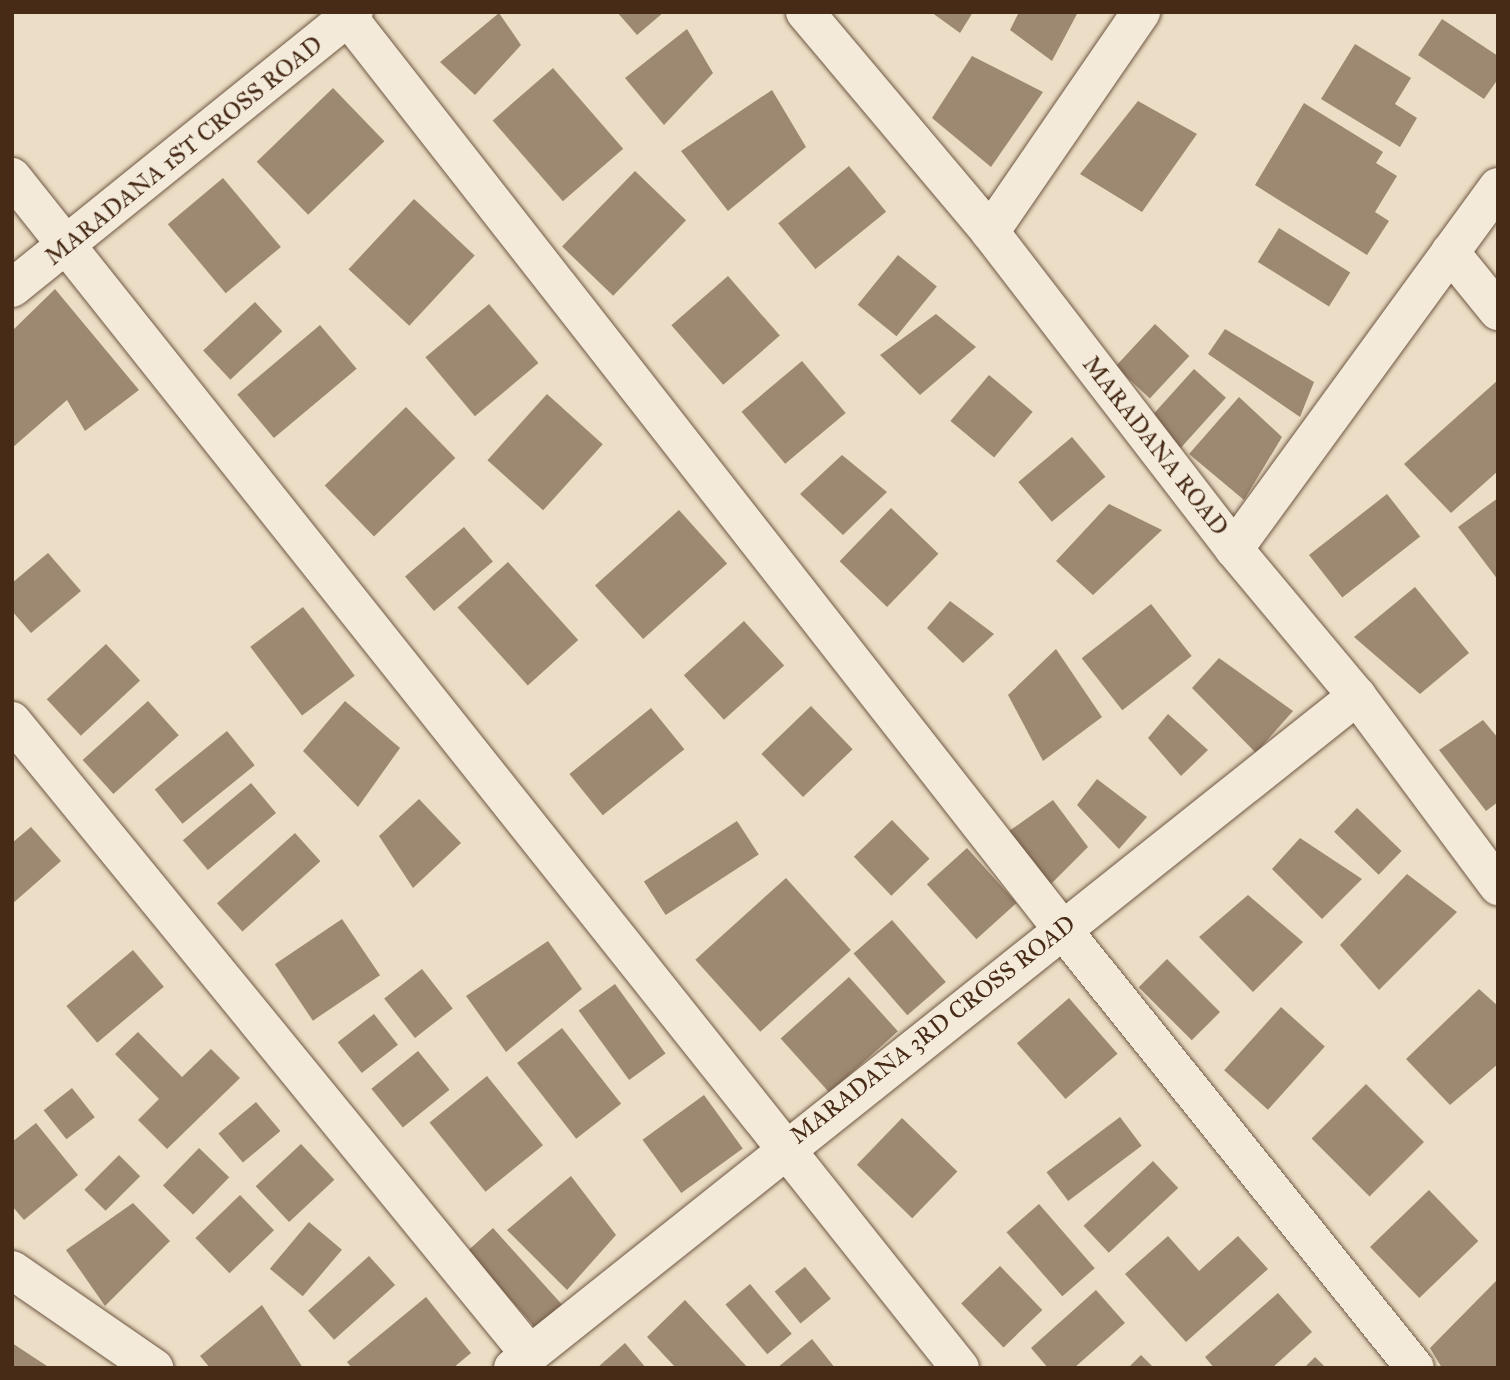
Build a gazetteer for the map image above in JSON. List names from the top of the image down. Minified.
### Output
{"streets":{"street":["MARADANA 1ST CROSS ROAD","MARADANA ROAD","MARADANA 3RD CROSS ROAD"]},"crossings":[["MARADANA ROAD","MARADANA 3RD CROSS ROAD"]]}
